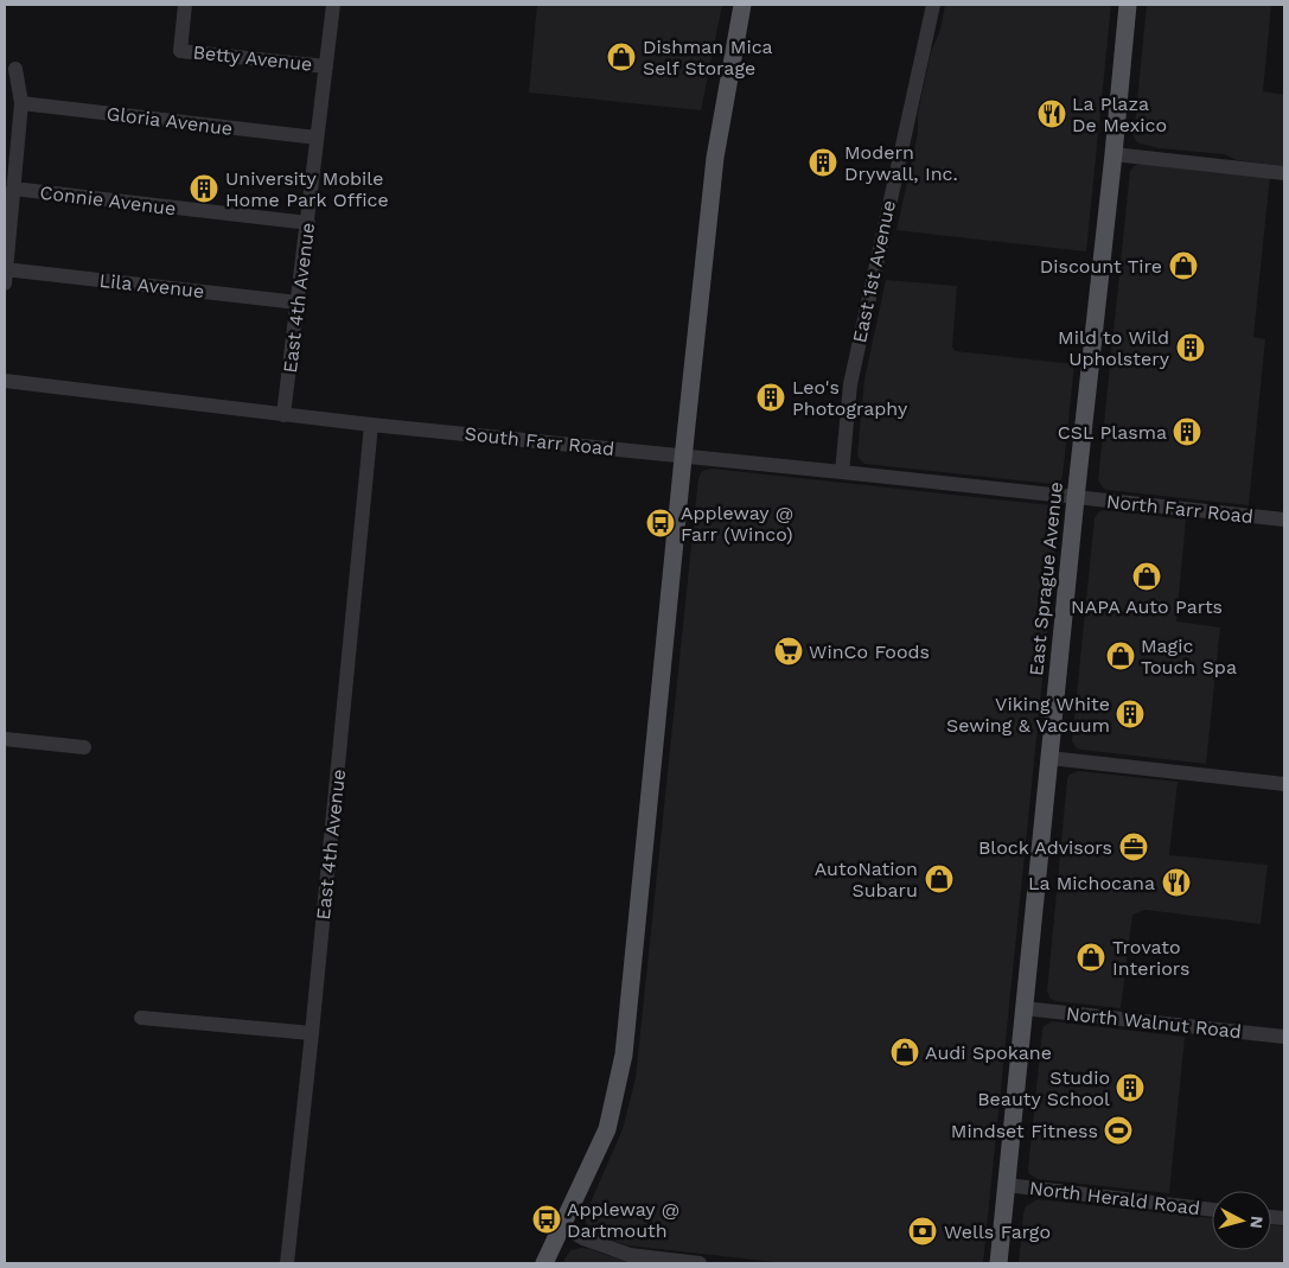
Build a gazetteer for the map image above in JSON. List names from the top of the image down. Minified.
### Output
{"streets":{"main road":["East Sprague Avenue"],"street":["Betty Avenue","Gloria Avenue","Connie Avenue","East 1st Avenue","Lila Avenue","East 4th Avenue","South Farr Road","North Farr Road","North Walnut Road","North Herald Road"]},"crossings":[["Betty Avenue","East 4th Avenue"],["Gloria Avenue","East 4th Avenue"],["Connie Avenue","East 4th Avenue"],["East 1st Avenue","South Farr Road"],["Lila Avenue","East 4th Avenue"],["East 4th Avenue","South Farr Road"],["South Farr Road","North Farr Road"],["South Farr Road","East Sprague Avenue"],["North Farr Road","East Sprague Avenue"],["East Sprague Avenue","North Walnut Road"],["East Sprague Avenue","North Herald Road"]],"places":{"shop":["Dishman Mica Self Storage","Discount Tire","NAPA Auto Parts","Magic Touch Spa","AutoNation Subaru","Trovato Interiors","Audi Spokane"],"restaurant":["La Plaza De Mexico","La Michocana"],"building":["Modern Drywall, Inc.","University Mobile Home Park Office","Mild to Wild Upholstery","Leo's Photography","CSL Plasma","Viking White Sewing & Vacuum","Studio Beauty School"],"bus stop":["Appleway @ Farr (Winco)","Appleway @ Dartmouth"],"supermarket":["WinCo Foods"],"office":["Block Advisors"],"sports":["Mindset Fitness"],"bank":["Wells Fargo"]},"north":"right"}
